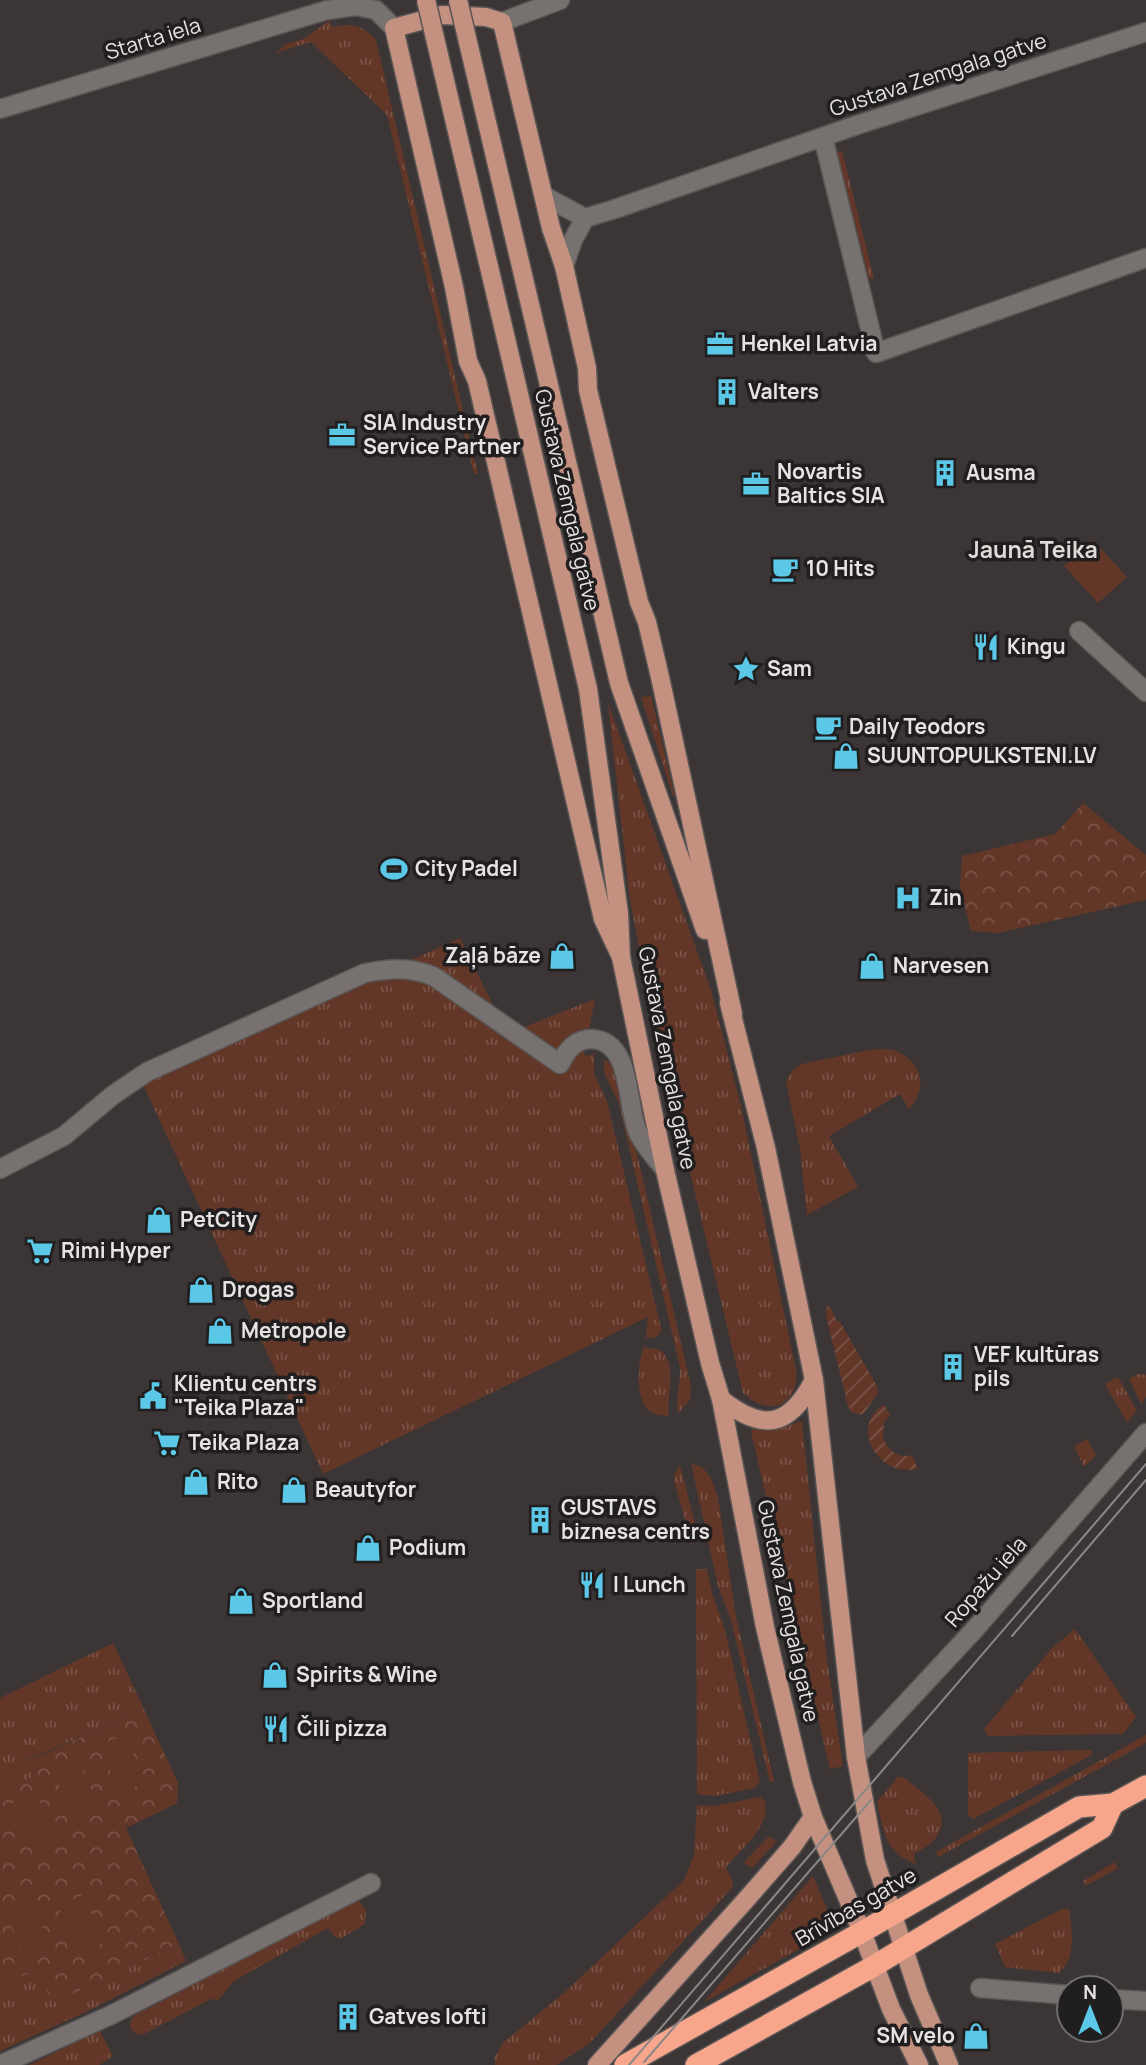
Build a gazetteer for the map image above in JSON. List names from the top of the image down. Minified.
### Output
{"streets":{"highway":["Brīvības gatve"],"main road":["Gustava Zemgala gatve"],"street":["Starta iela","Ropažu iela"]},"crossings":[["Gustava Zemgala gatve","Ropažu iela"],["Gustava Zemgala gatve","Brīvības gatve"]],"districts":["Jaunā Teika"],"places":{"office":["Henkel Latvia","SIA Industry Service Partner","Novartis Baltics SIA"],"building":["Valters","Ausma","VEF kultūras pils","GUSTAVS biznesa centrs","Gatves lofti"],"cafe":["10 Hits","Daily Teodors"],"restaurant":["Kingu","I Lunch","Čili pizza"],"place":["Sam"],"shop":["SUUNTOPULKSTENI.LV","Zaļā bāze","Narvesen","PetCity","Drogas","Metropole","Rito","Beautyfor","Podium","Sportland","Spirits & Wine","SM velo"],"sports":["City Padel"],"hospital":["Zin"],"supermarket":["Rimi Hyper","Teika Plaza"],"public building":["Klientu centrs \"Teika Plaza\""]},"north":"top"}
